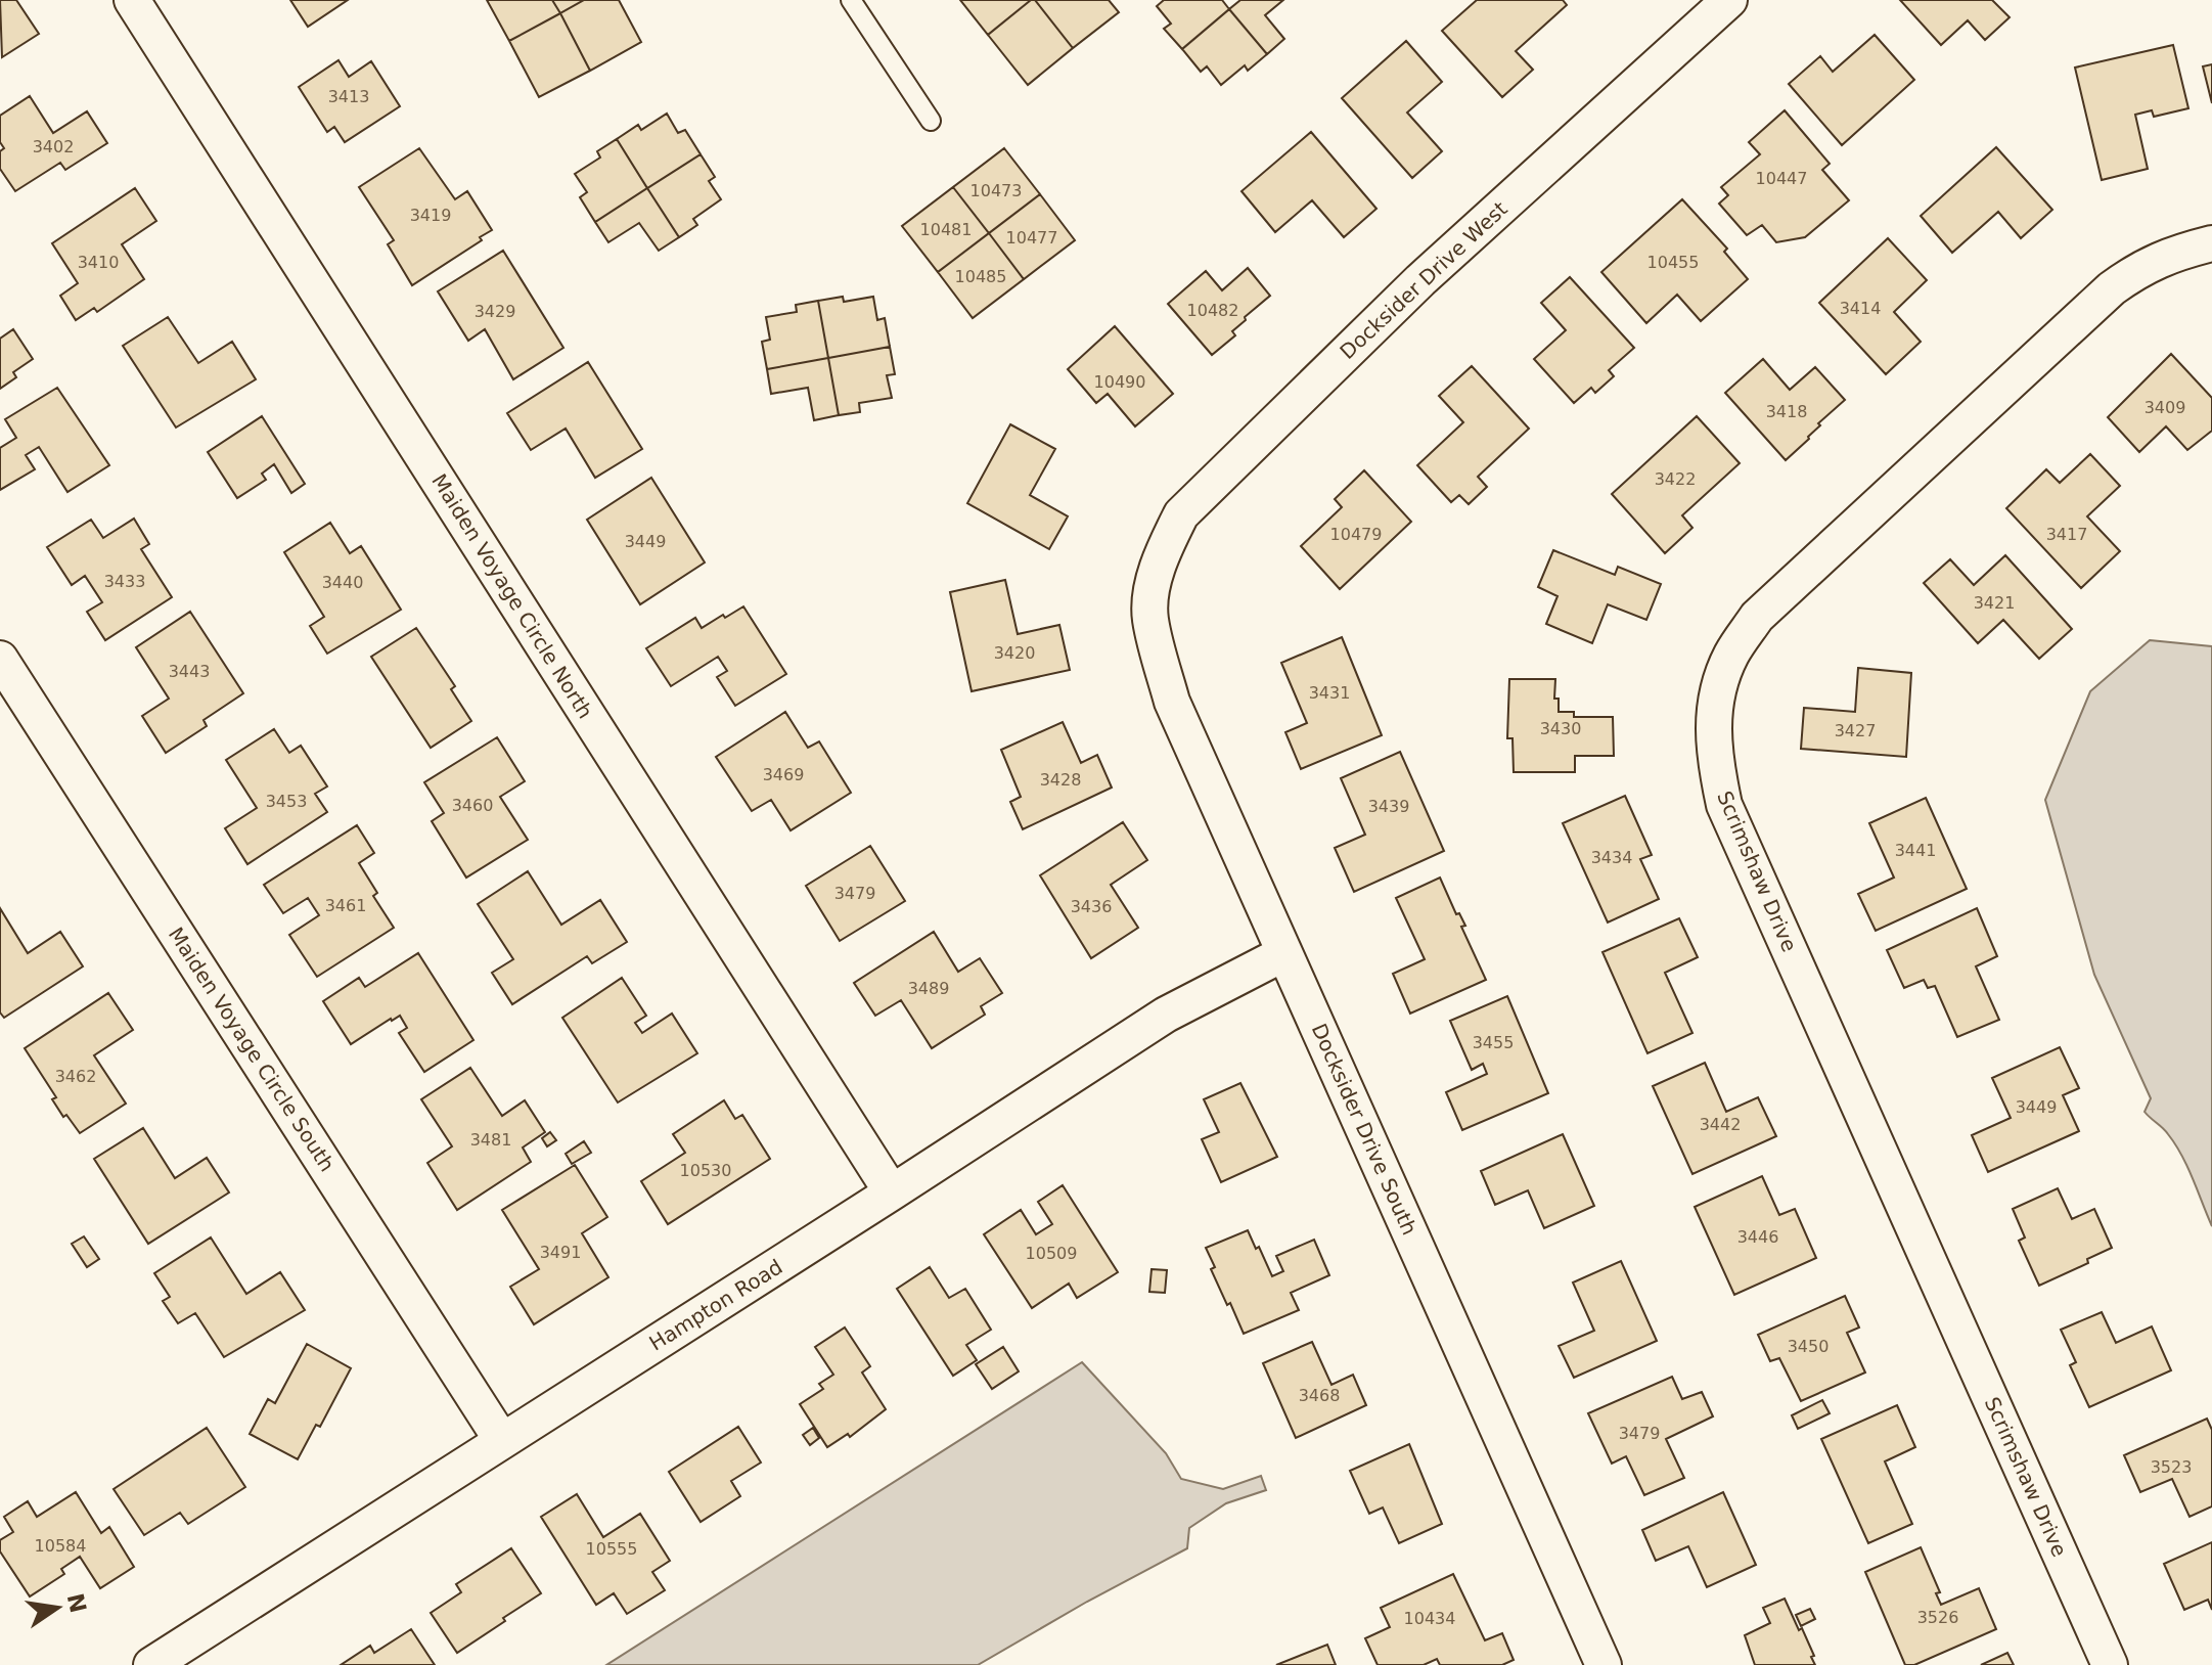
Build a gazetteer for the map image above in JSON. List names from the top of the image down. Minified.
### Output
{"streets":{"street":["Docksider Drive West","Maiden Voyage Circle North","Scrimshaw Drive","Maiden Voyage Circle South","Docksider Drive South","Hampton Road"]},"crossings":[["Docksider Drive West","Docksider Drive South"],["Maiden Voyage Circle North","Hampton Road"],["Maiden Voyage Circle South","Hampton Road"],["Docksider Drive South","Hampton Road"]],"house_numbers":["3413","3402","10447","10473","3419","10481","10477","3410","10455","10485","3414","10482","3429","10490","3409","3418","3422","10479","3417","3449","3433","3440","3421","3420","3443","3431","3430","3427","3469","3428","3453","3460","3439","3441","3434","3479","3461","3436","3489","3455","3462","3449","3442","3481","10530","3446","3491","10509","3450","3468","3479","3523","10584","10555","3526","10434"],"north":"right"}
